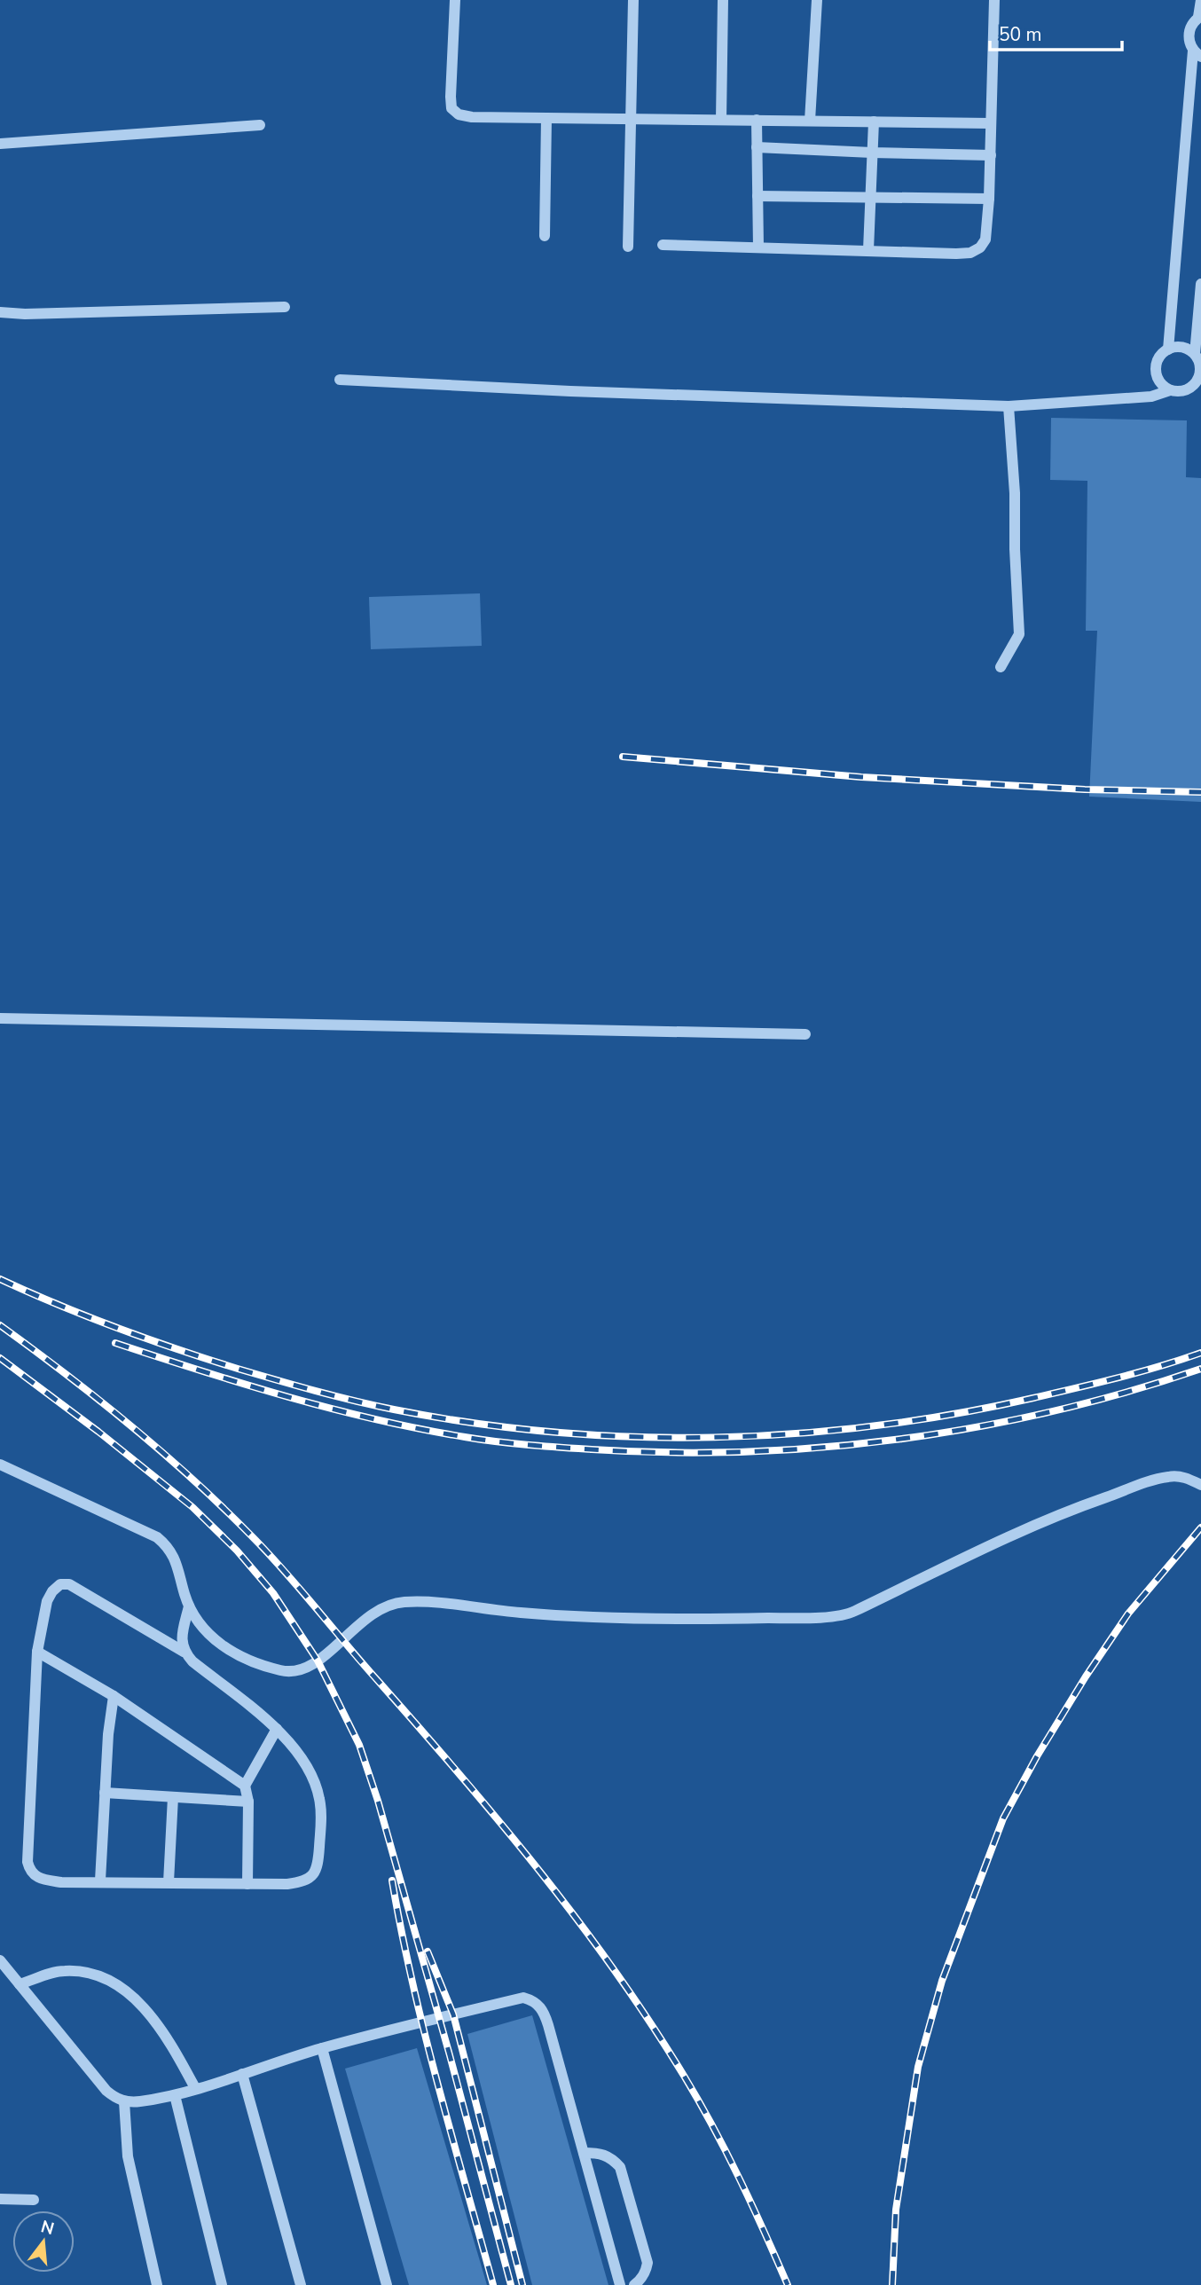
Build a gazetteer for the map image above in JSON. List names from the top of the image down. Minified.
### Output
{"scale_bar":"50 m","north":"top"}
